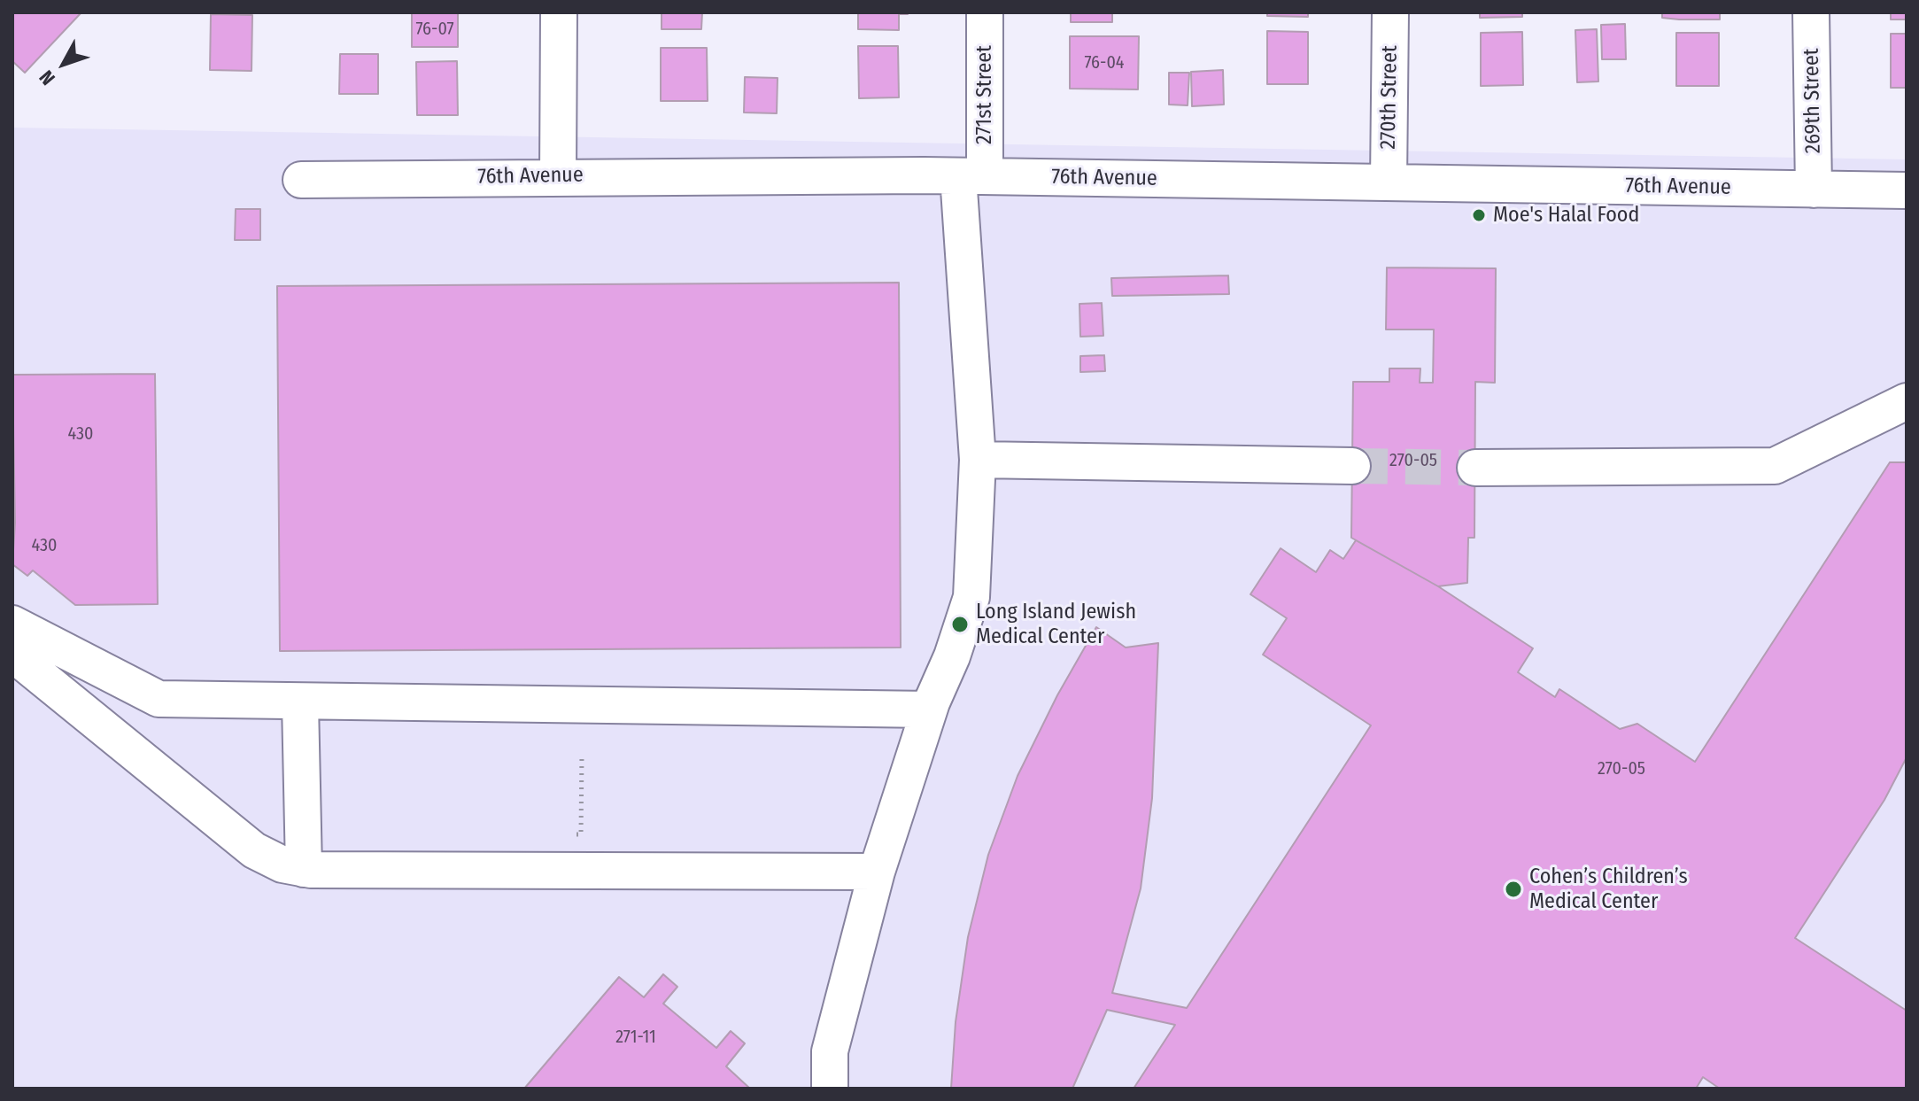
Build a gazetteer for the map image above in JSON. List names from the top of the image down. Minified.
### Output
{"streets":{"street":["271st Street","270th Street","269th Street","76th Avenue"]},"crossings":[["271st Street","76th Avenue"],["270th Street","76th Avenue"],["269th Street","76th Avenue"]],"places":["Moe's Halal Food","Long Island Jewish Medical Center","Cohen’s Children’s Medical Center"],"house_numbers":["76-07","76-04","430","270-05","430","270-05","271-11"],"north":"bottom left"}
